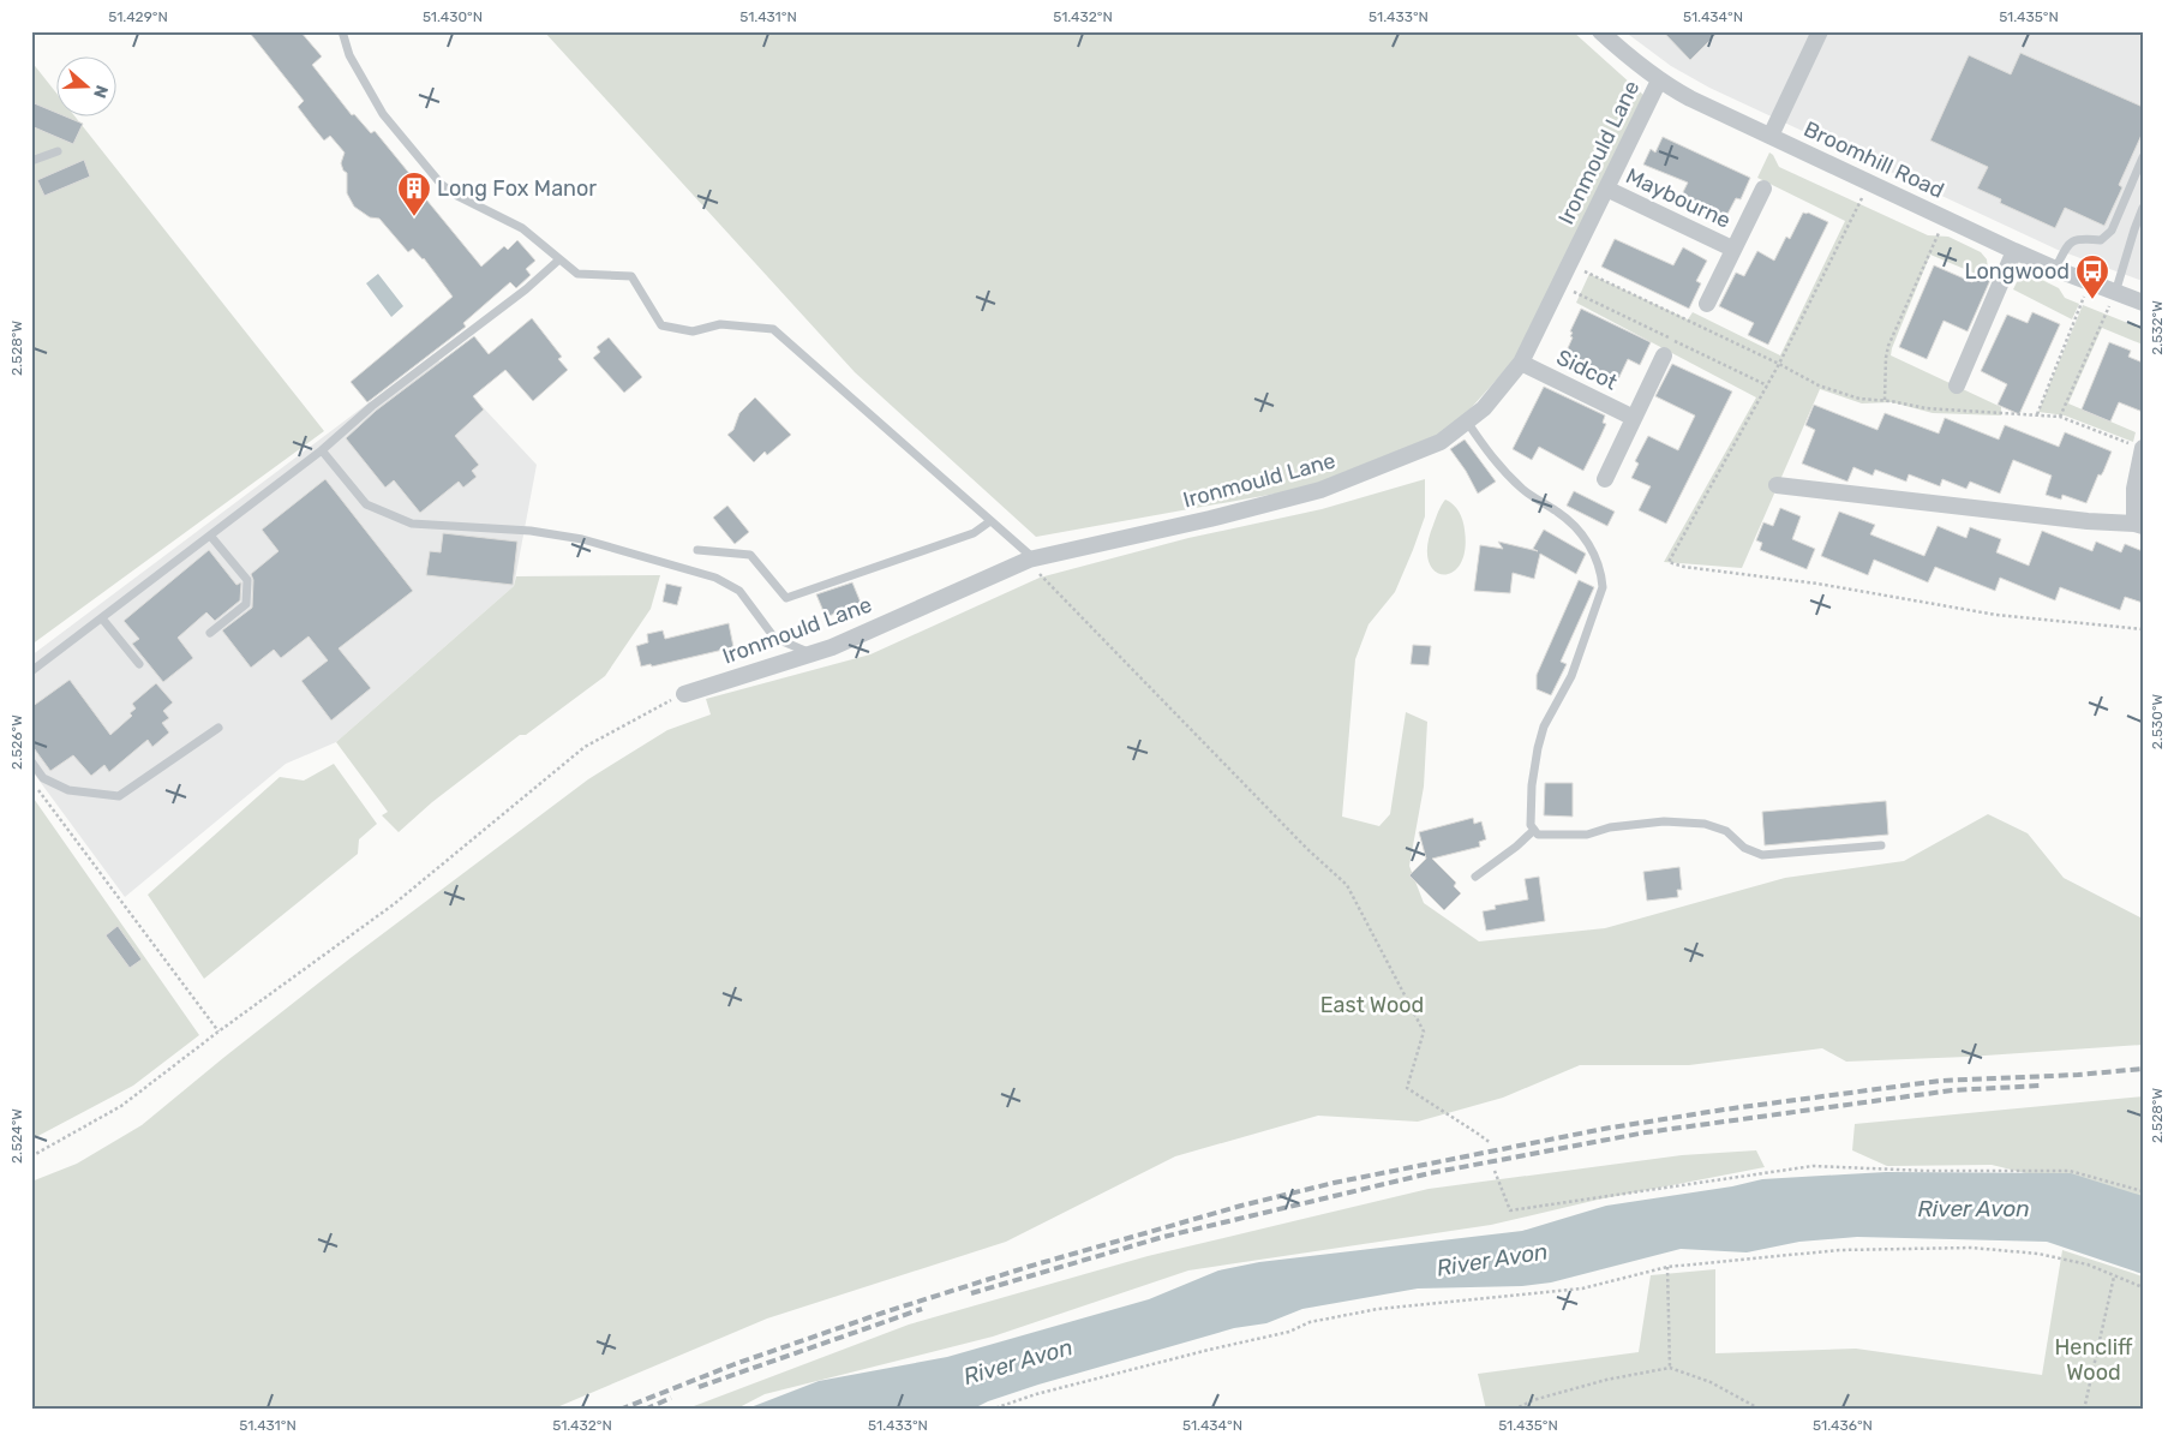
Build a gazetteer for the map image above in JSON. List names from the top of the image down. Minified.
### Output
{"streets":{"street":["Ironmould Lane","Broomhill Road","Maybourne","Sidcot"]},"crossings":[["Ironmould Lane","Broomhill Road"],["Ironmould Lane","Maybourne"],["Ironmould Lane","Sidcot"]],"water":["River Avon"],"parks":["East Wood","Hencliff Wood"],"places":{"building":["Long Fox Manor"],"bus stop":["Longwood"]},"north":"right","coordinates":["51.429°N","51.430°N","51.431°N","51.432°N","51.433°N","51.434°N","51.435°N","2.532°W","2.528°W","2.530°W","2.526°W","2.524°W","51.436°N"]}
